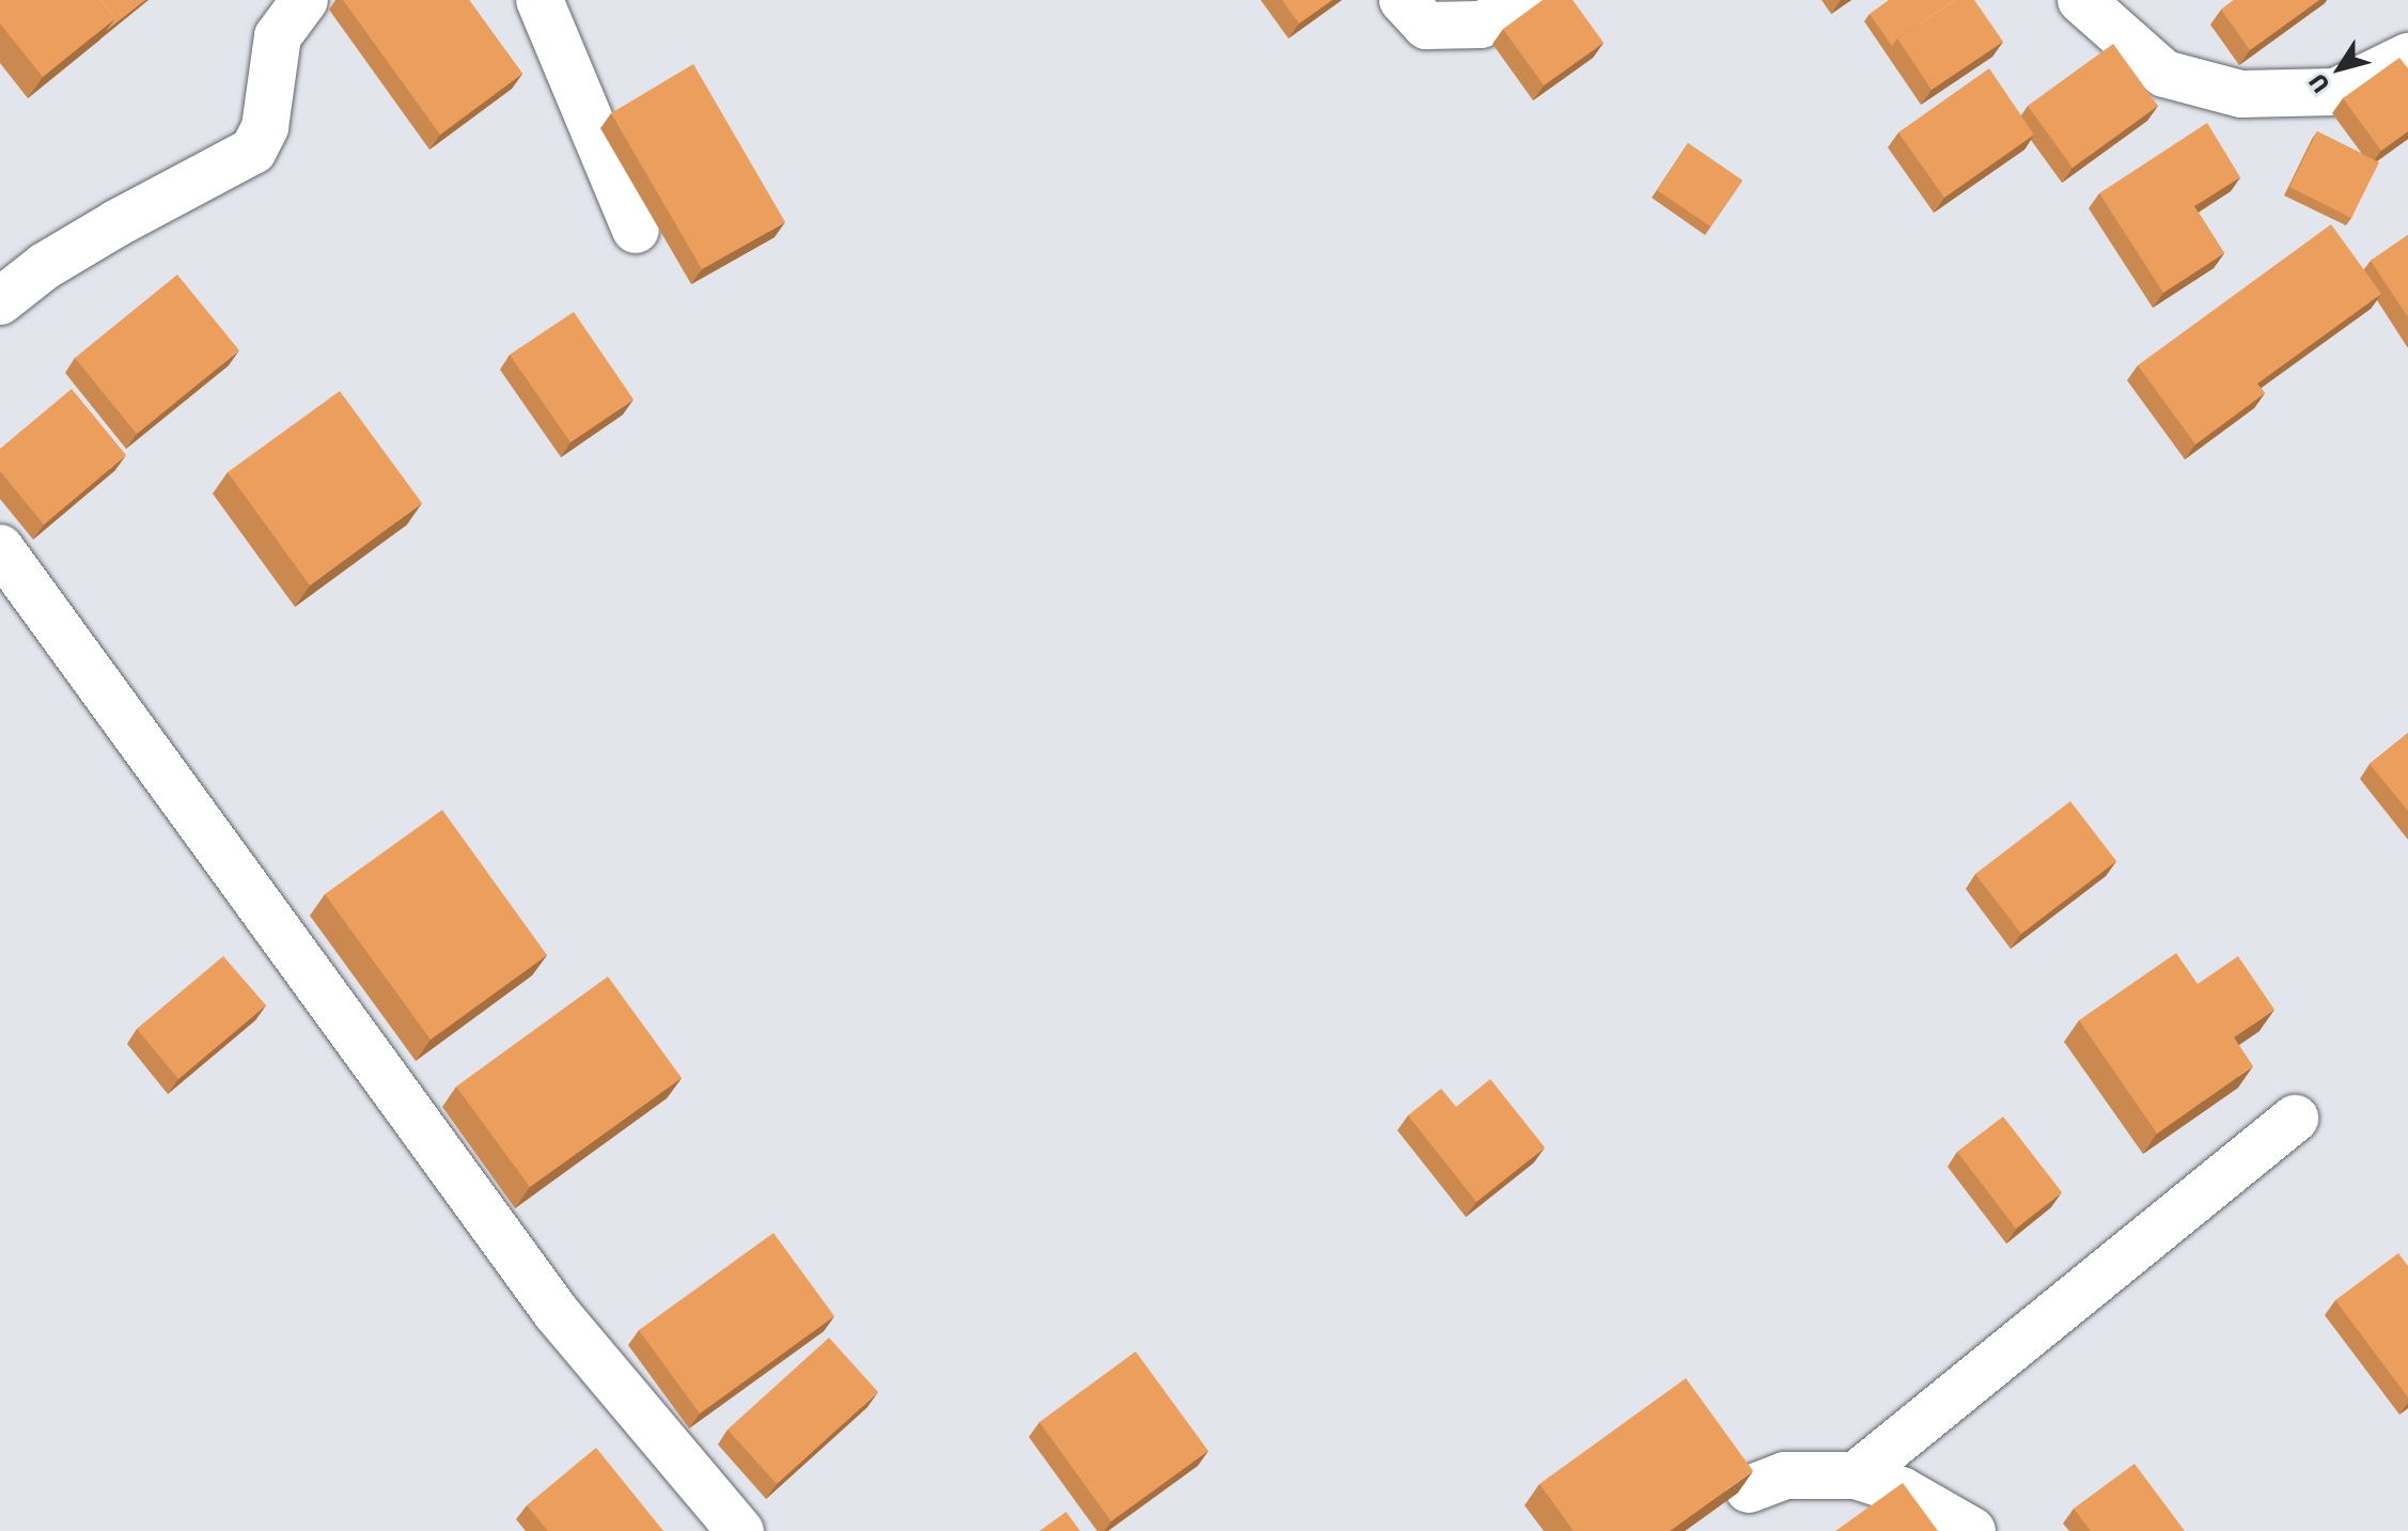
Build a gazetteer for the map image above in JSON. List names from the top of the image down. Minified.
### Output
{"north":"bottom left"}
